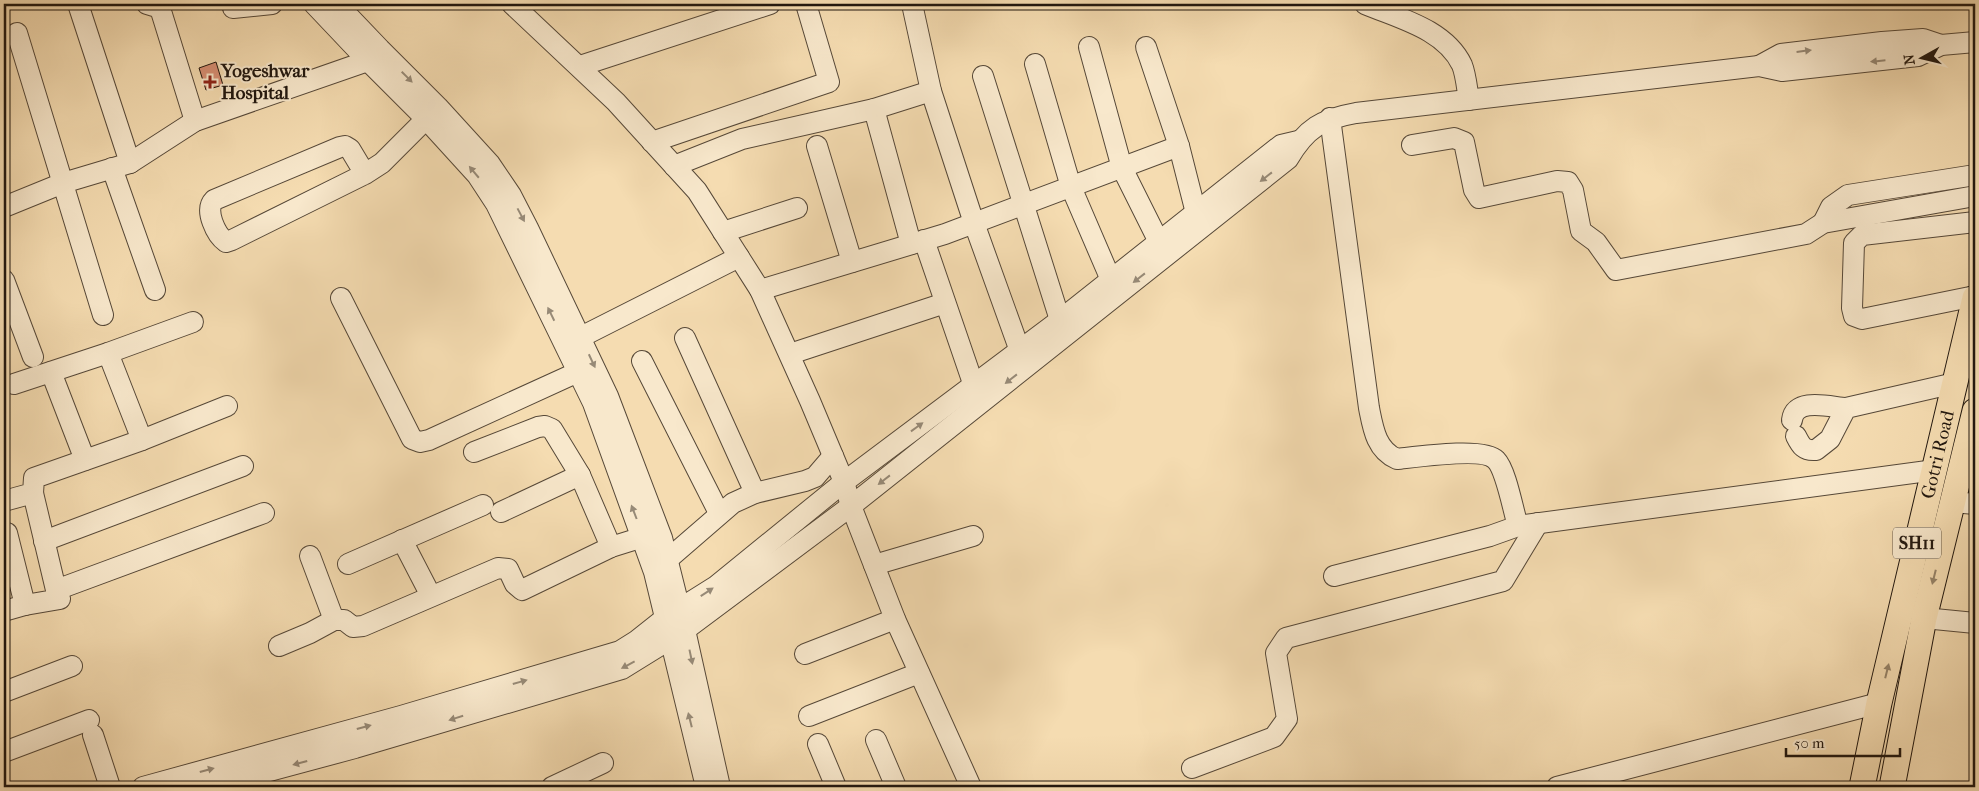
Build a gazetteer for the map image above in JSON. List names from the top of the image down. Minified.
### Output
{"streets":{"main road":["Gotri Road","SH11"]},"places":{"health":["Yogeshwar Hospital"]},"scale_bar":"50 m","north":"left"}
